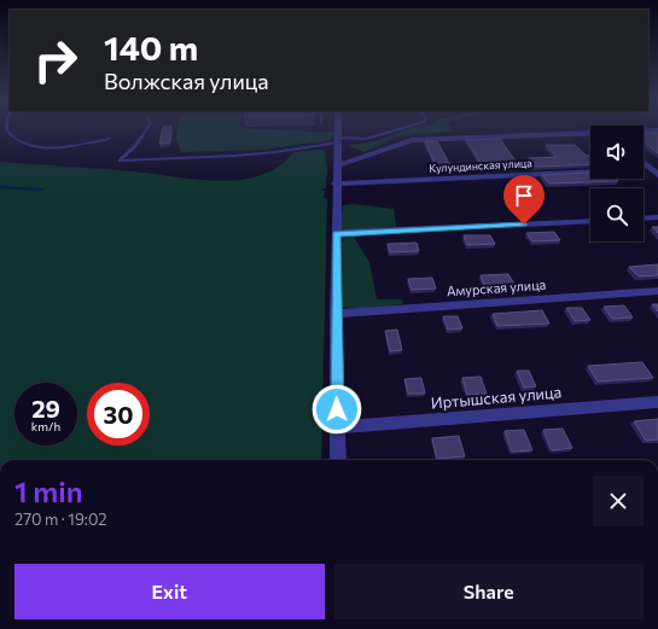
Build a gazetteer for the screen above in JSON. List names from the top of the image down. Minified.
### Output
{"streets":{"street":["Кулундинская улица","Амурская улица","Иртышская улица"]},"page":{"turn":["140 m","Волжская улица"],"speed":"29 km/h","limit":"30","heading":["1 min","270 m · 19:02"],"buttons":["Exit","Share"]}}
